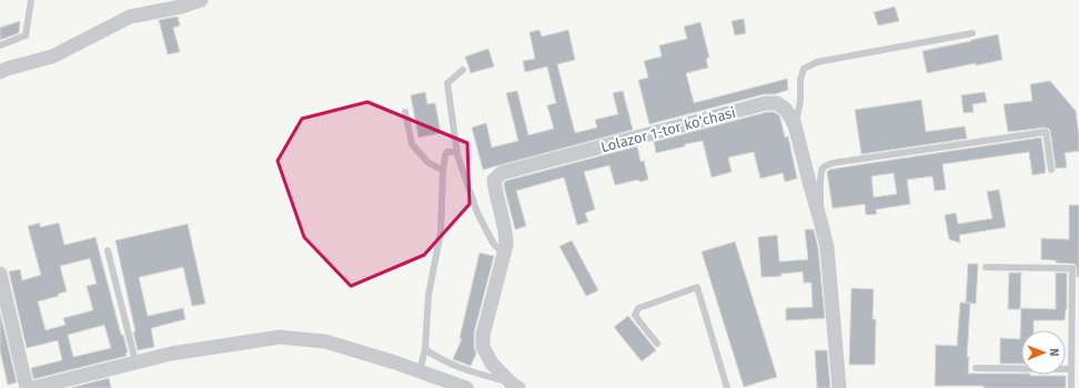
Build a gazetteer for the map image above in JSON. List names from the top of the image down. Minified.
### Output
{"streets":{"street":["Lolazor 1-tor ko‘chasi"]},"north":"right"}
